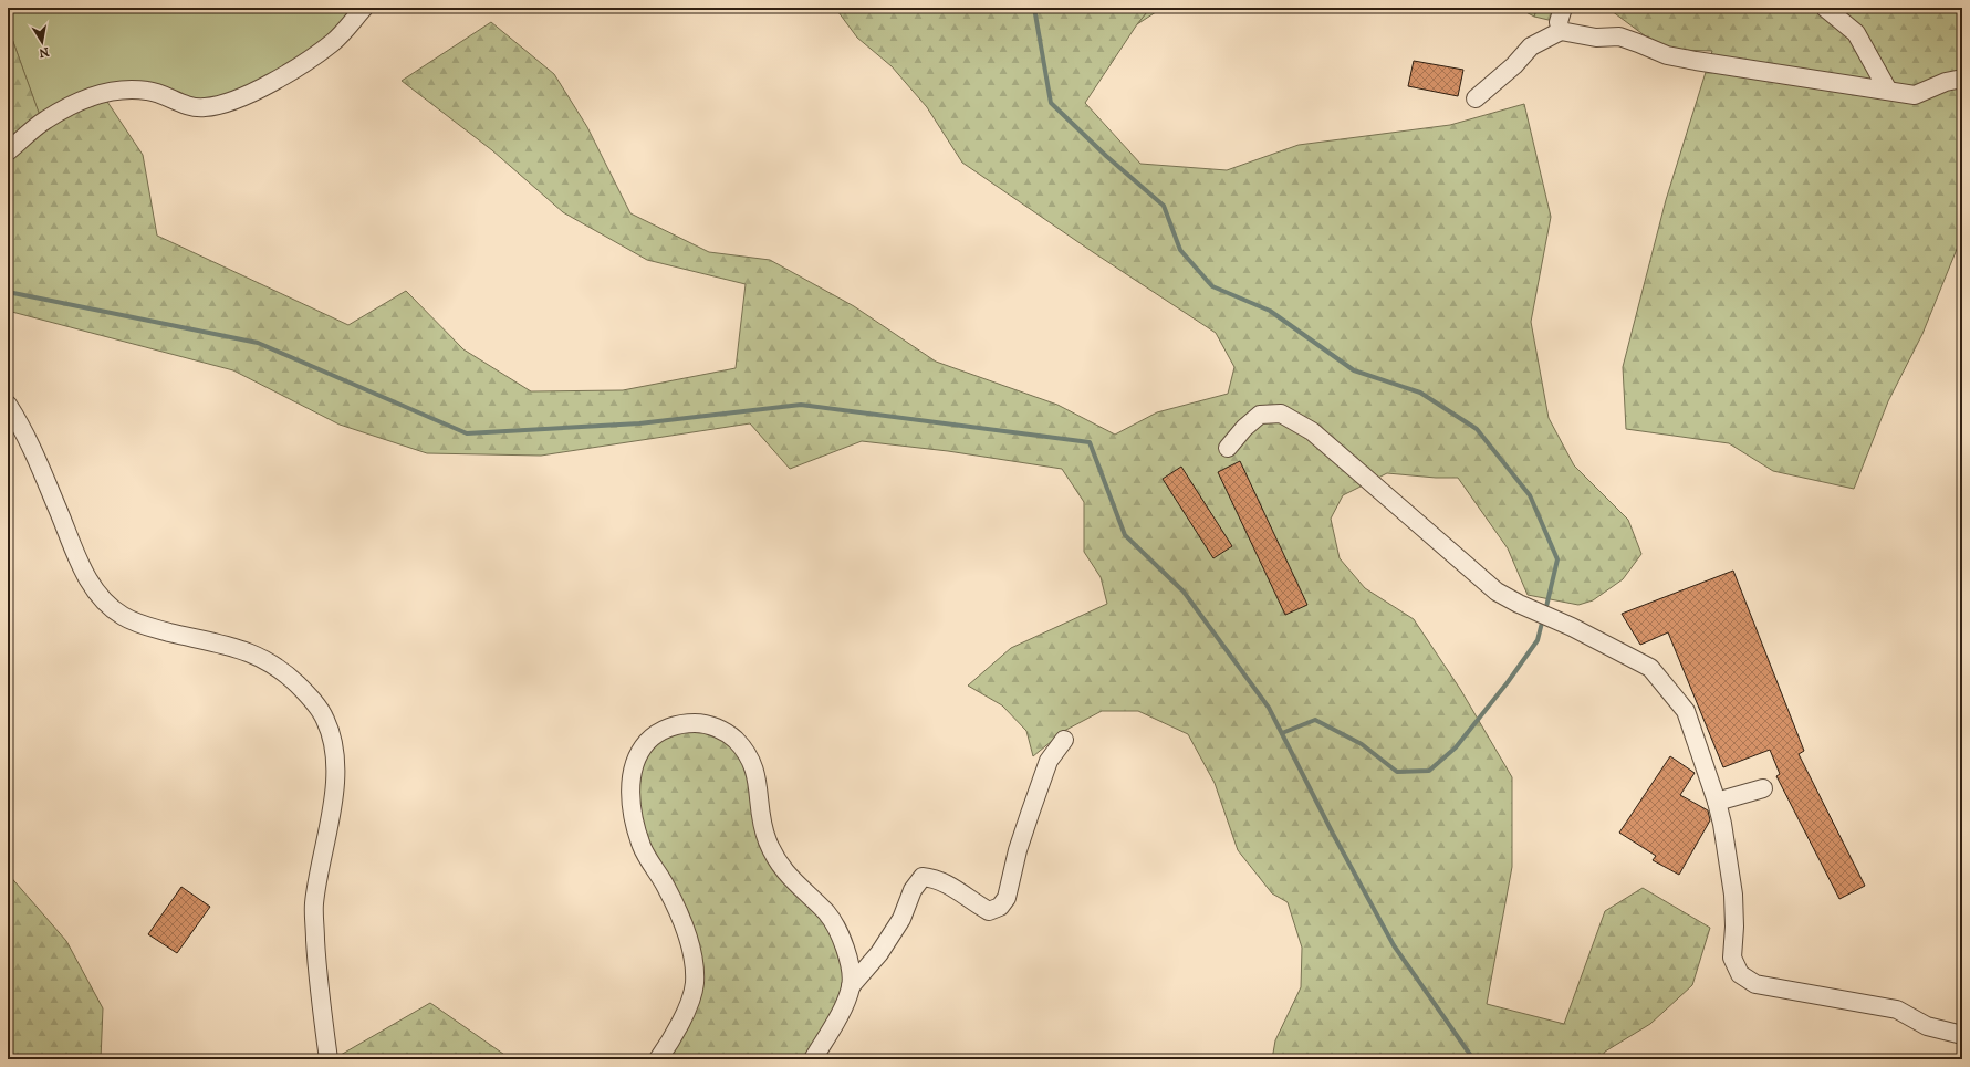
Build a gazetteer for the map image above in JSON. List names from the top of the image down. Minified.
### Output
{"north":"bottom"}
